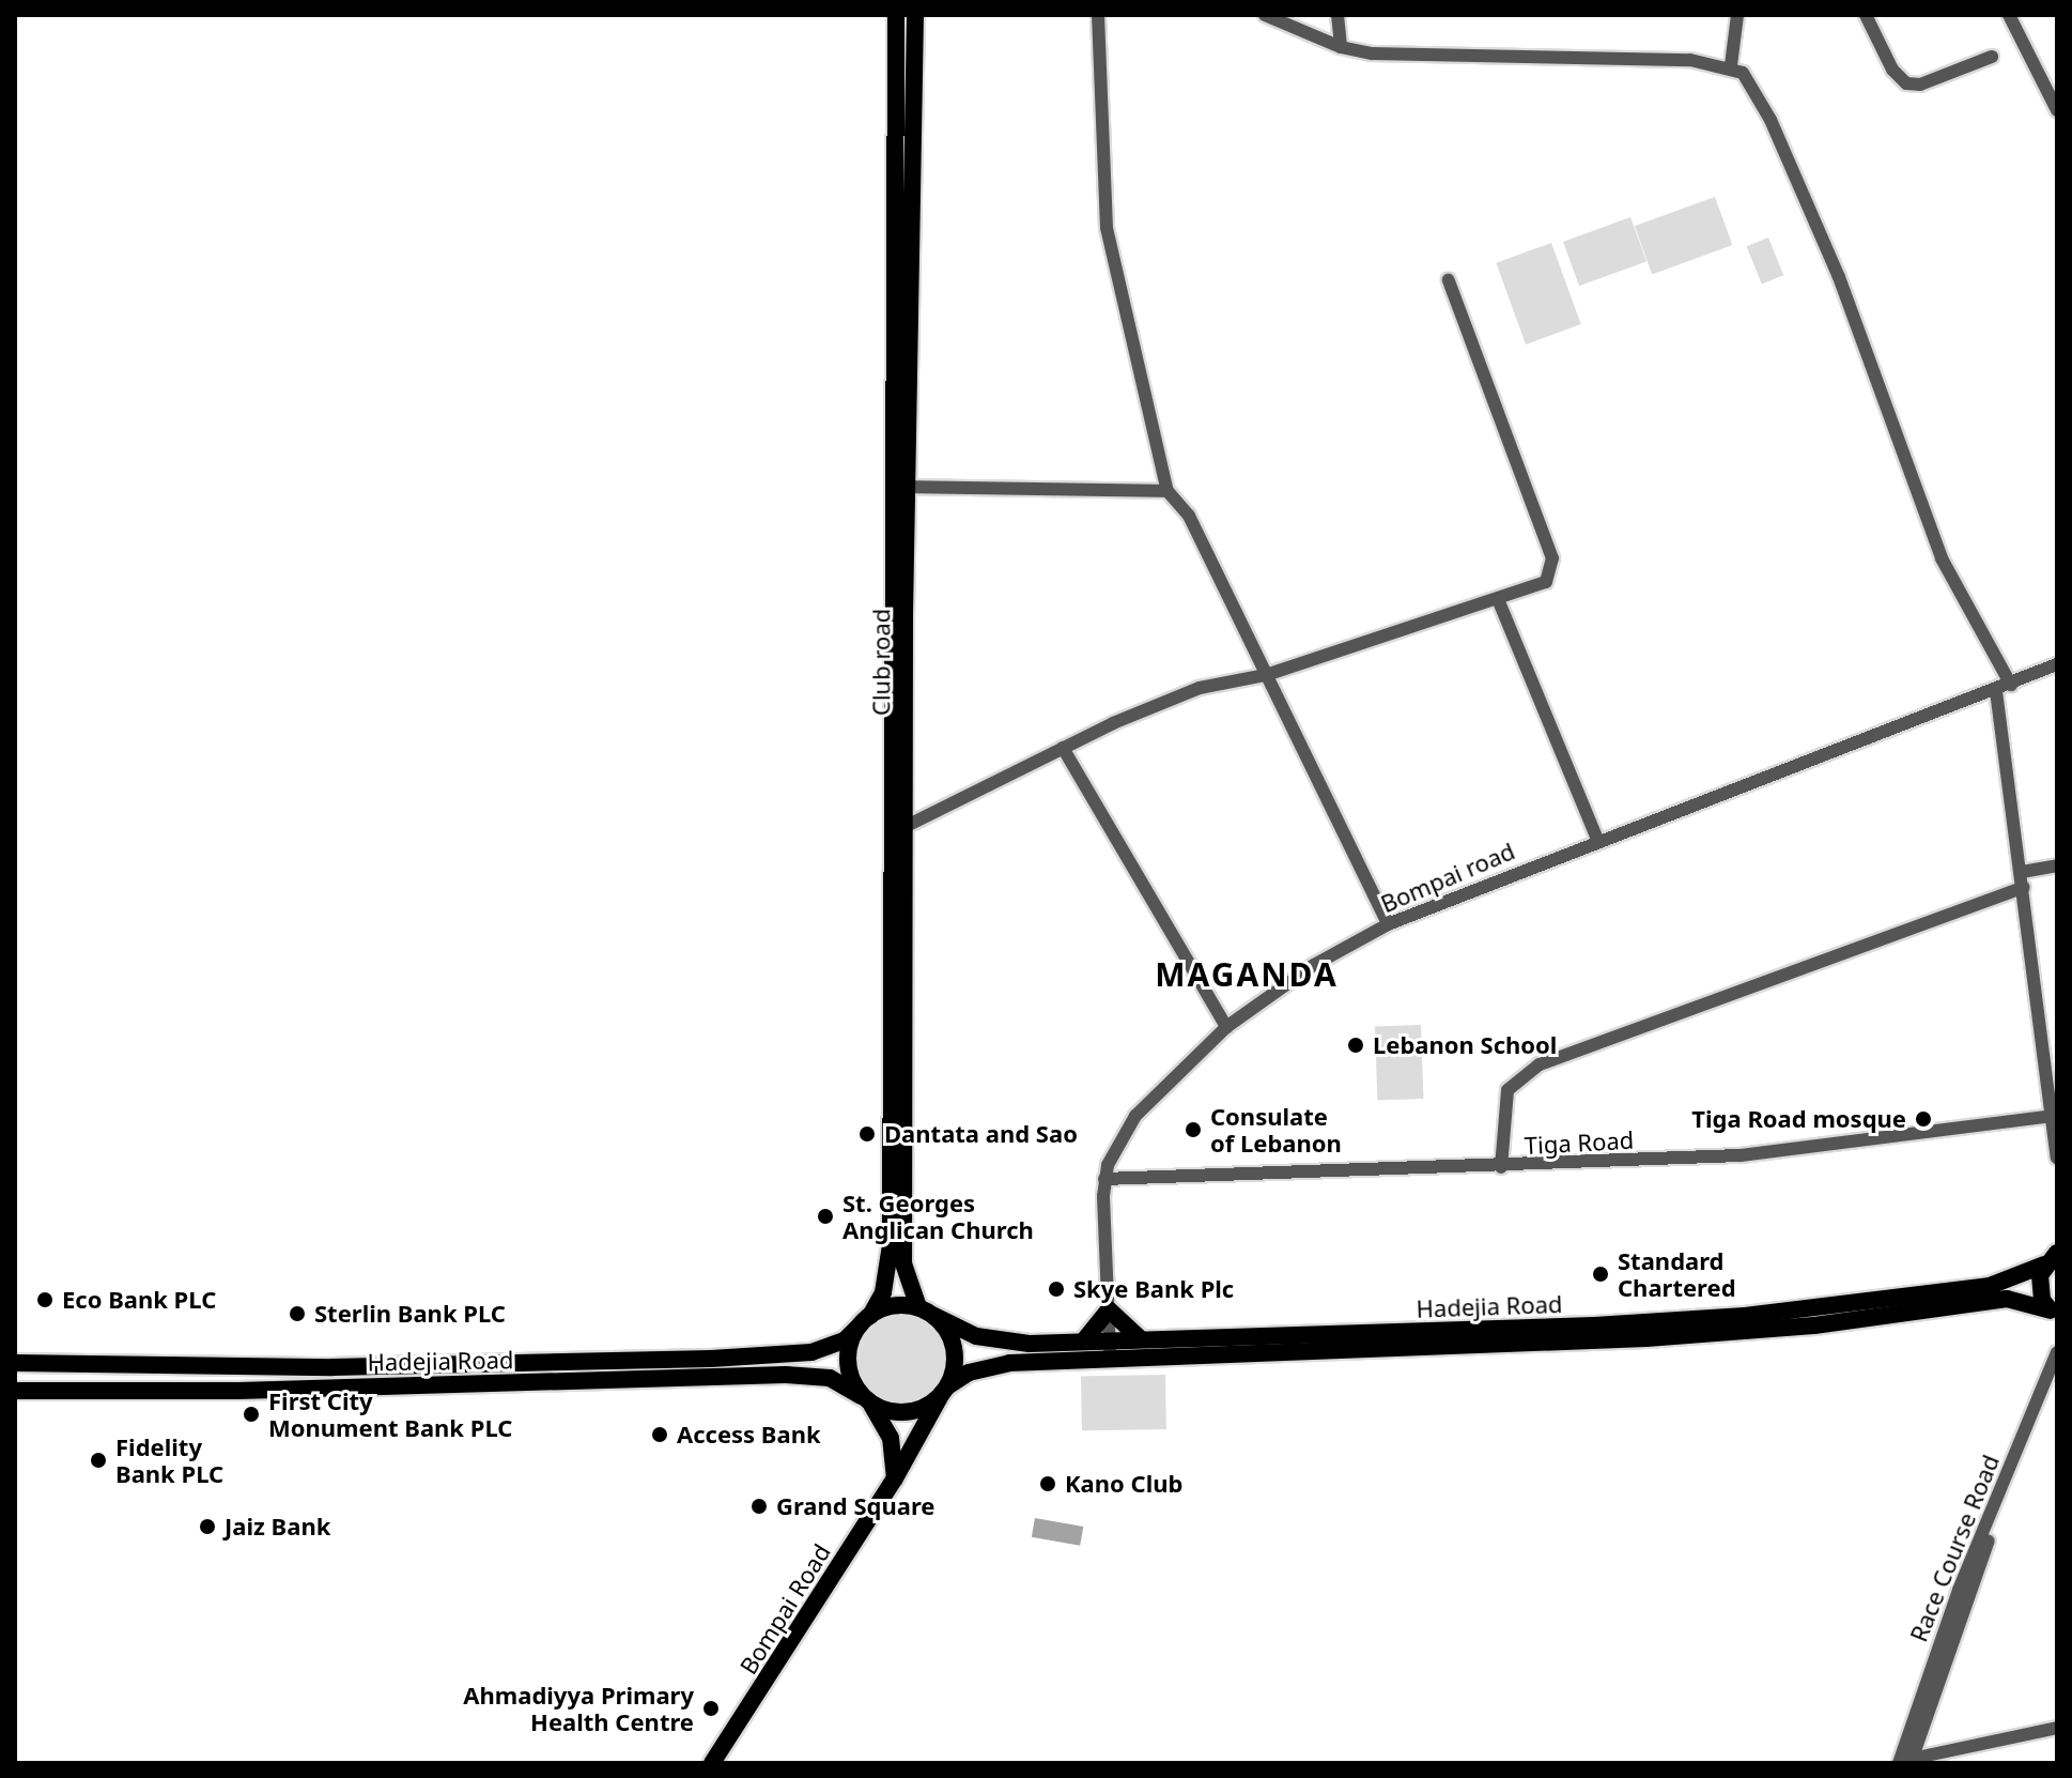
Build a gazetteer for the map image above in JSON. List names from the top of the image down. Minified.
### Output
{"streets":{"main road":["Club road","Hadejia Road","Bompai Road"],"street":["Bompai road","Tiga Road","Race Course Road"]},"crossings":[["Club road","Hadejia Road"],["Club road","Bompai Road"],["Bompai road","Tiga Road"],["Bompai road","Hadejia Road"],["Hadejia Road","Bompai Road"]],"districts":["MAGANDA"],"places":["Lebanon School","Tiga Road mosque","Consulate of Lebanon","Dantata and Sao","St. Georges Anglican Church","Standard Chartered","Skye Bank Plc","Eco Bank PLC","Sterlin Bank PLC","First City Monument Bank PLC","Access Bank","Fidelity Bank PLC","Kano Club","Grand Square","Jaiz Bank","Ahmadiyya Primary Health Centre"]}
